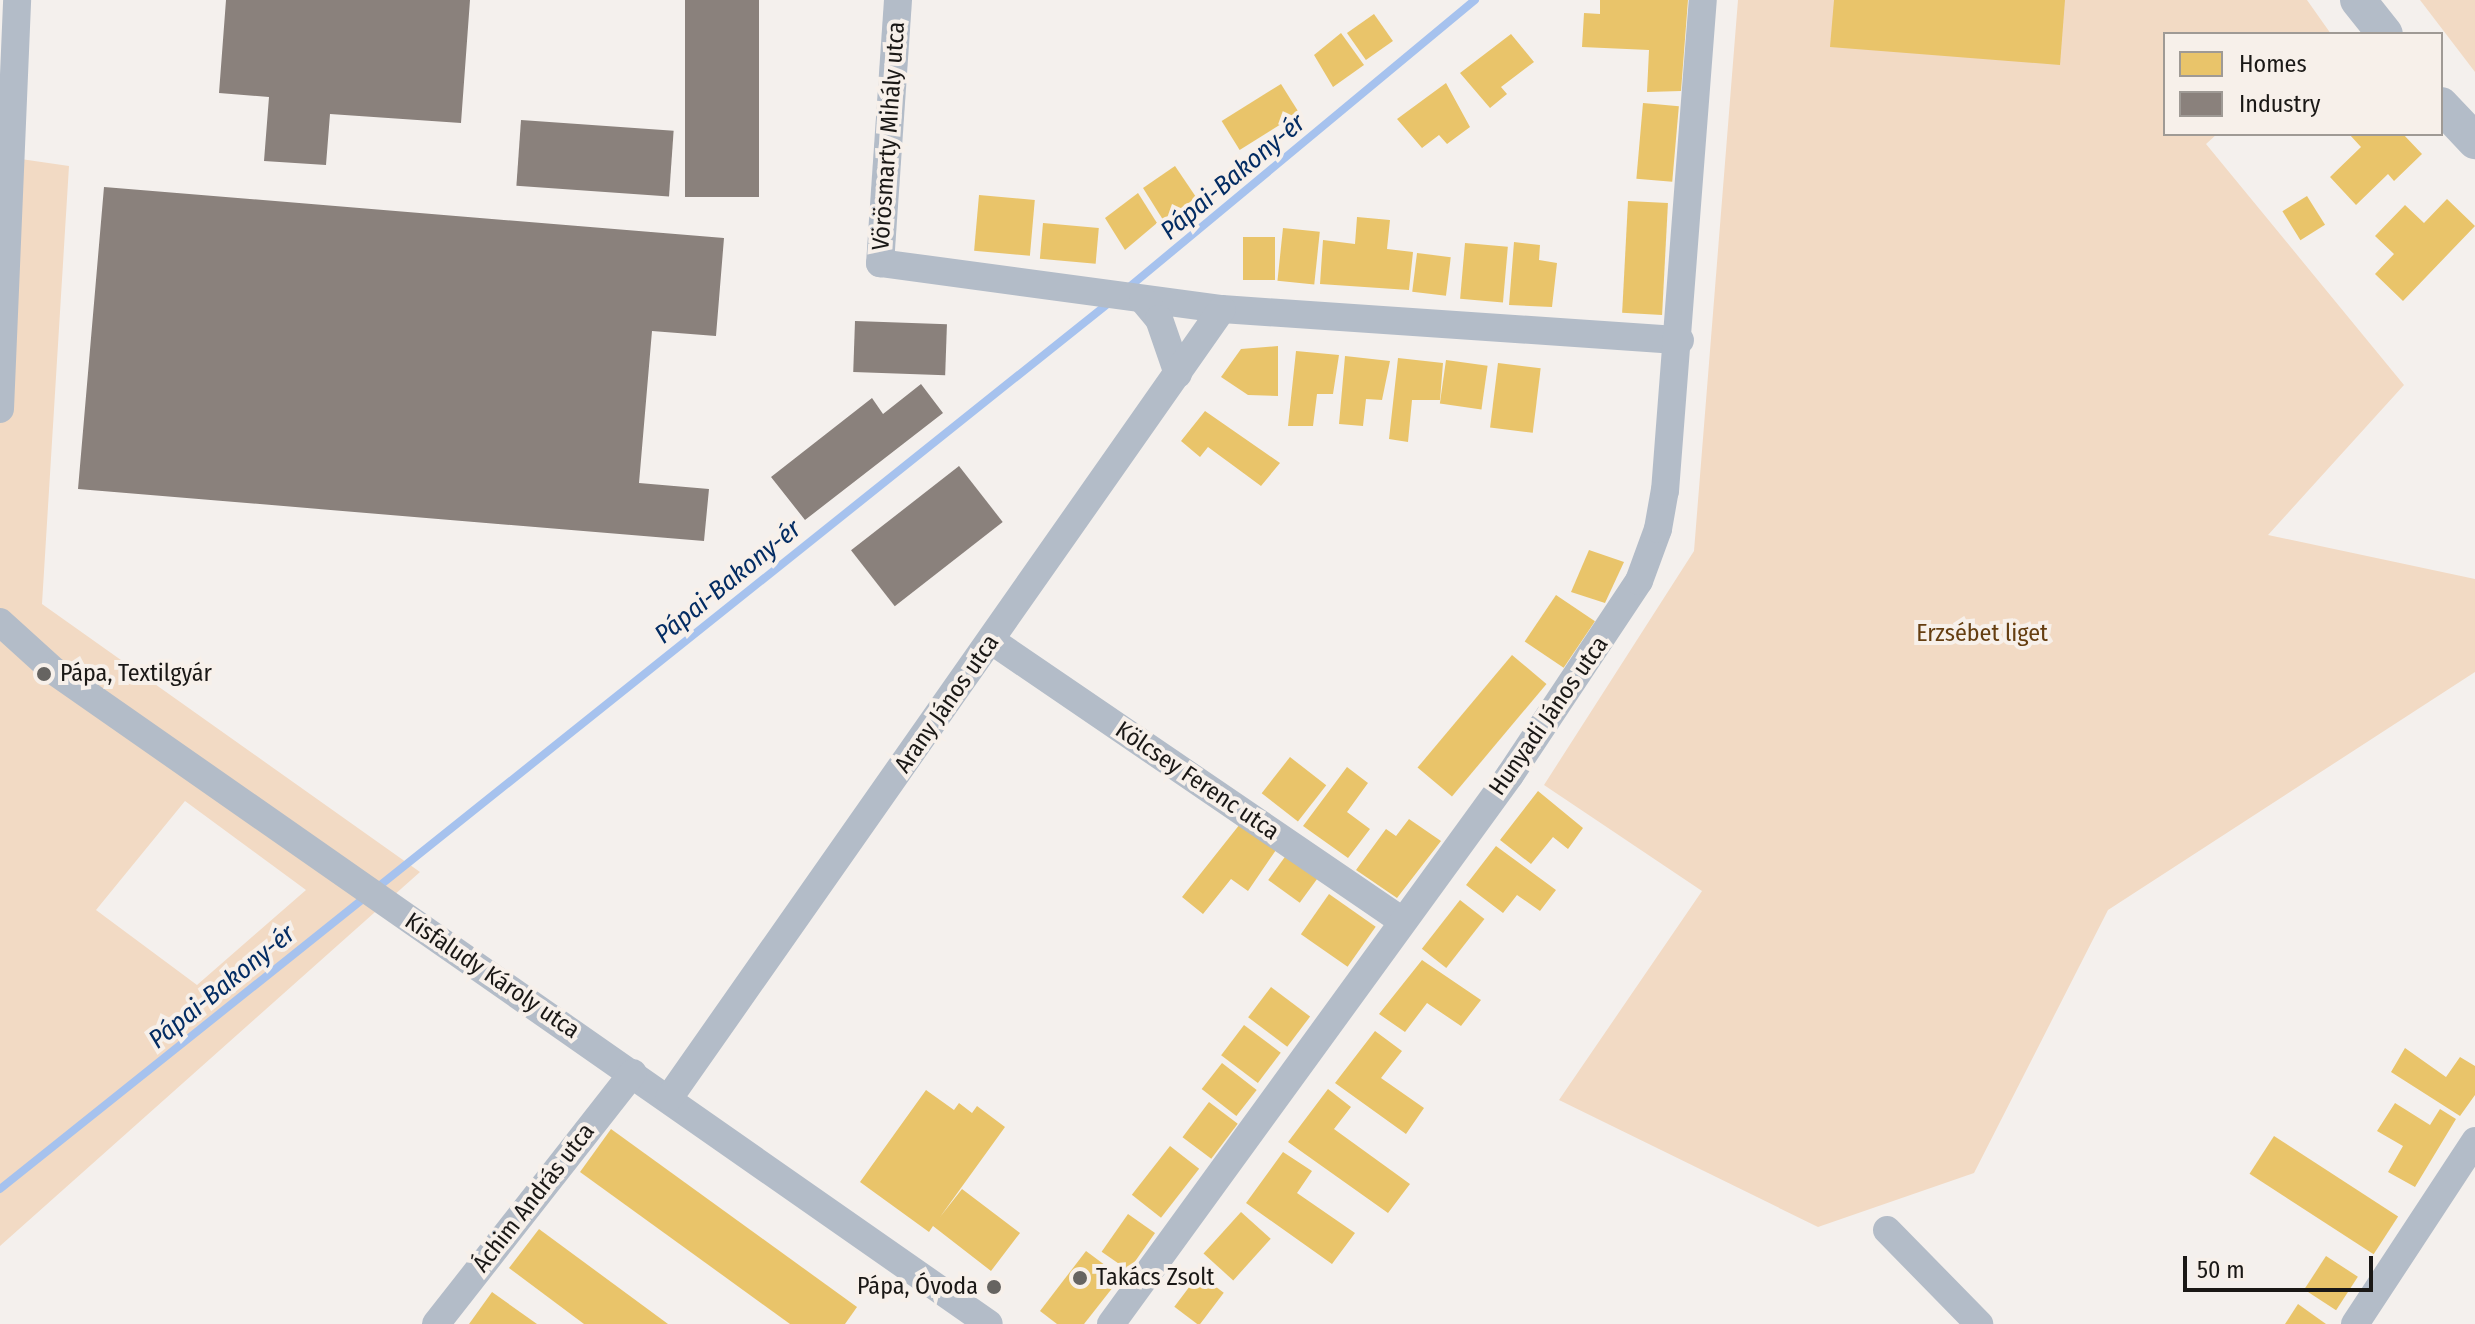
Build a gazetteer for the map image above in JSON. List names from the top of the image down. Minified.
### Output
{"streets":{"street":["Vörösmarty Mihály utca","Arany János utca","Hunyadi János utca","Kölcsey Ferenc utca","Kisfaludy Károly utca","Áchim András utca"]},"crossings":[["Arany János utca","Kölcsey Ferenc utca"],["Arany János utca","Kisfaludy Károly utca"],["Hunyadi János utca","Kölcsey Ferenc utca"],["Kisfaludy Károly utca","Áchim András utca"]],"water":["Pápai-Bakony-ér"],"parks":["Erzsébet liget"],"places":["Pápa, Textilgyár","Takács Zsolt","Pápa, Óvoda"],"legend":["Homes","Industry"],"scale_bar":"50 m"}
